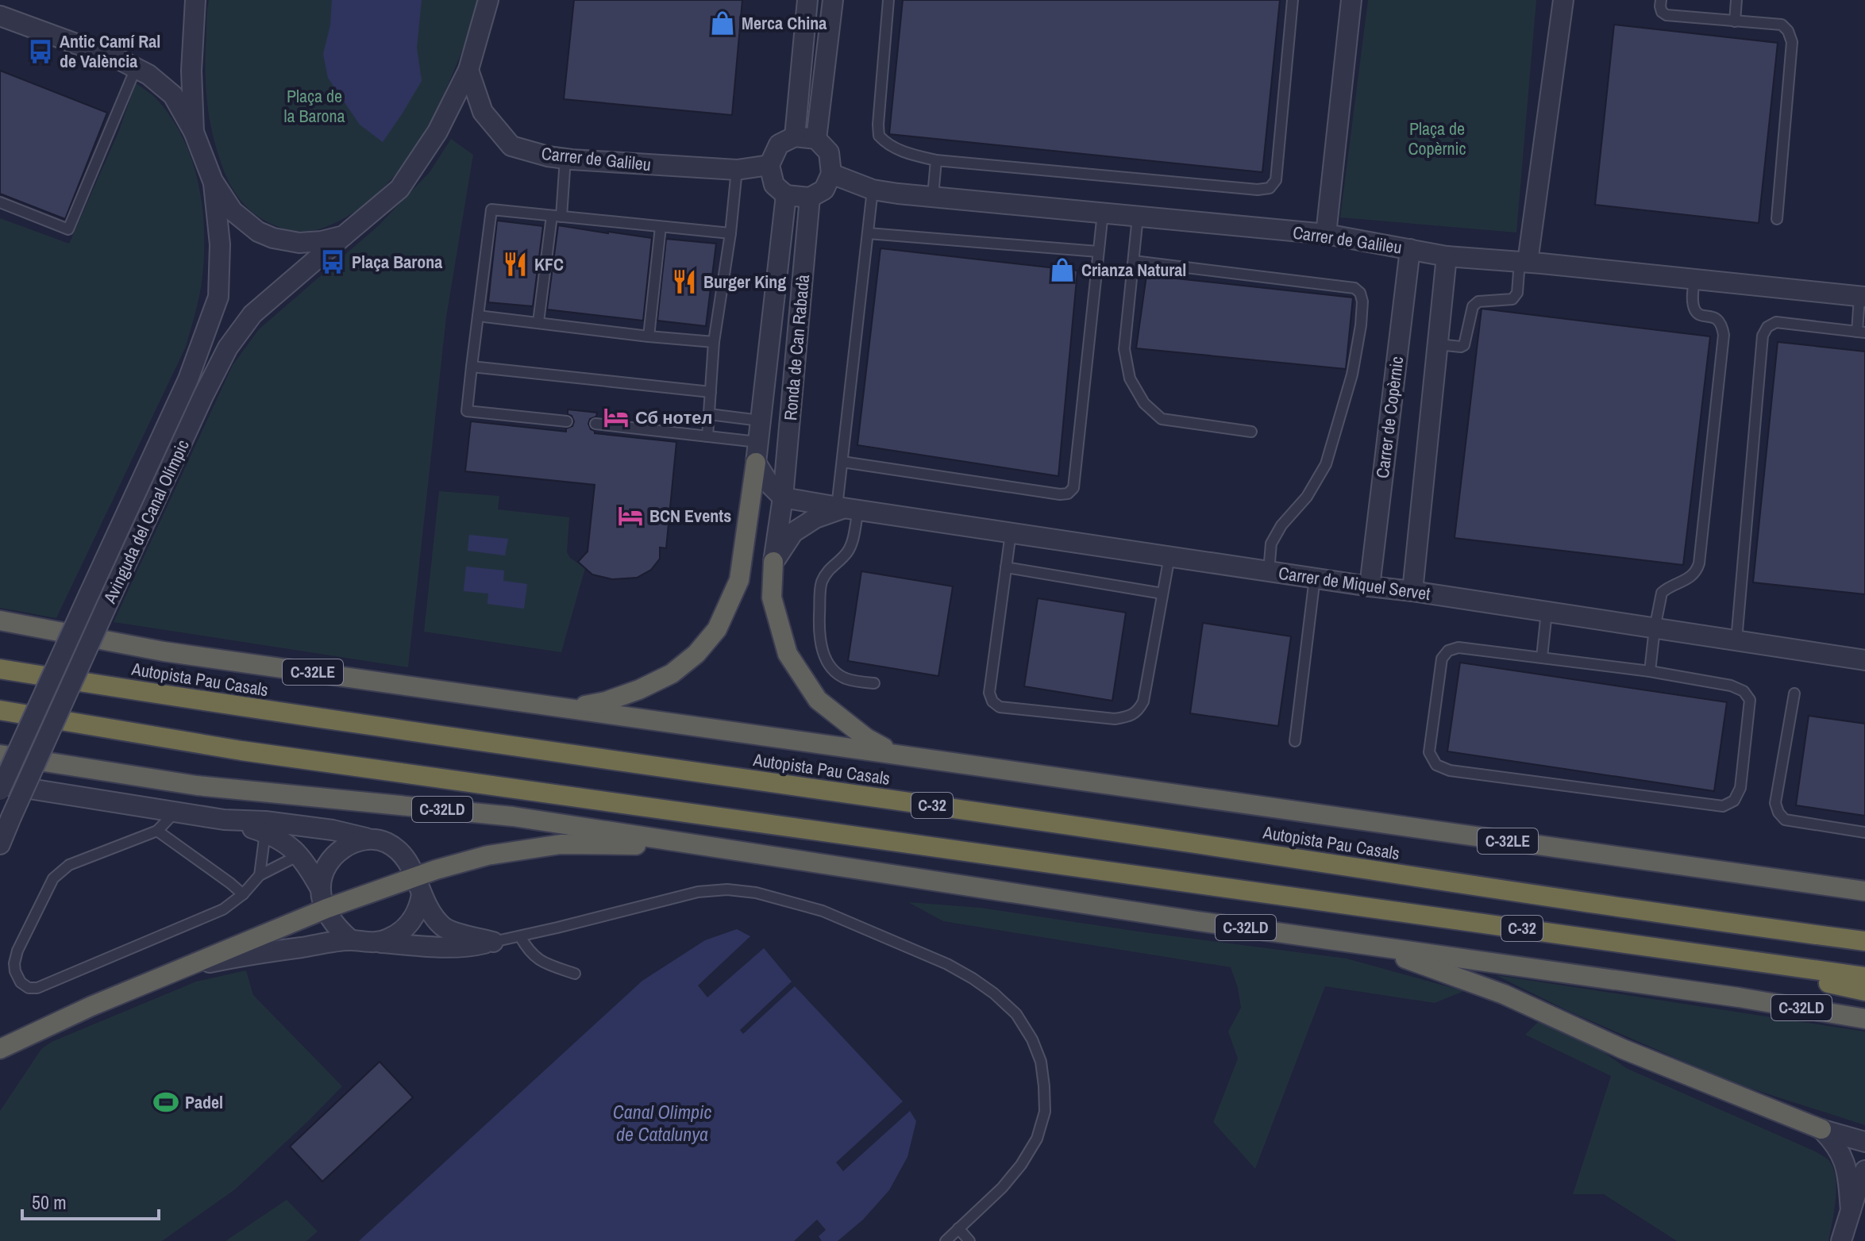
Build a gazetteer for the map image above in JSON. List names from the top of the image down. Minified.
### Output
{"streets":{"highway":["C-32LE","Autopista Pau Casals","C-32","C-32LD"],"street":["Carrer de Galileu","Ronda de Can Rabadà","Carrer de Copèrnic","Avinguda del Canal Olímpic","Carrer de Miquel Servet"]},"crossings":[["Carrer de Galileu","Ronda de Can Rabadà"],["Carrer de Galileu","Carrer de Copèrnic"],["Ronda de Can Rabadà","Carrer de Miquel Servet"],["Carrer de Copèrnic","Carrer de Miquel Servet"]],"water":["Canal Olimpic de Catalunya"],"parks":["Plaça de la Barona","Plaça de Copèrnic"],"places":{"shop":["Merca China","Crianza Natural"],"bus stop":["Antic Camí Ral de València","Plaça Barona"],"restaurant":["KFC","Burger King"],"hotel":["Сб нотел","BCN Events"],"sports":["Padel"]},"scale_bar":"50 m"}
